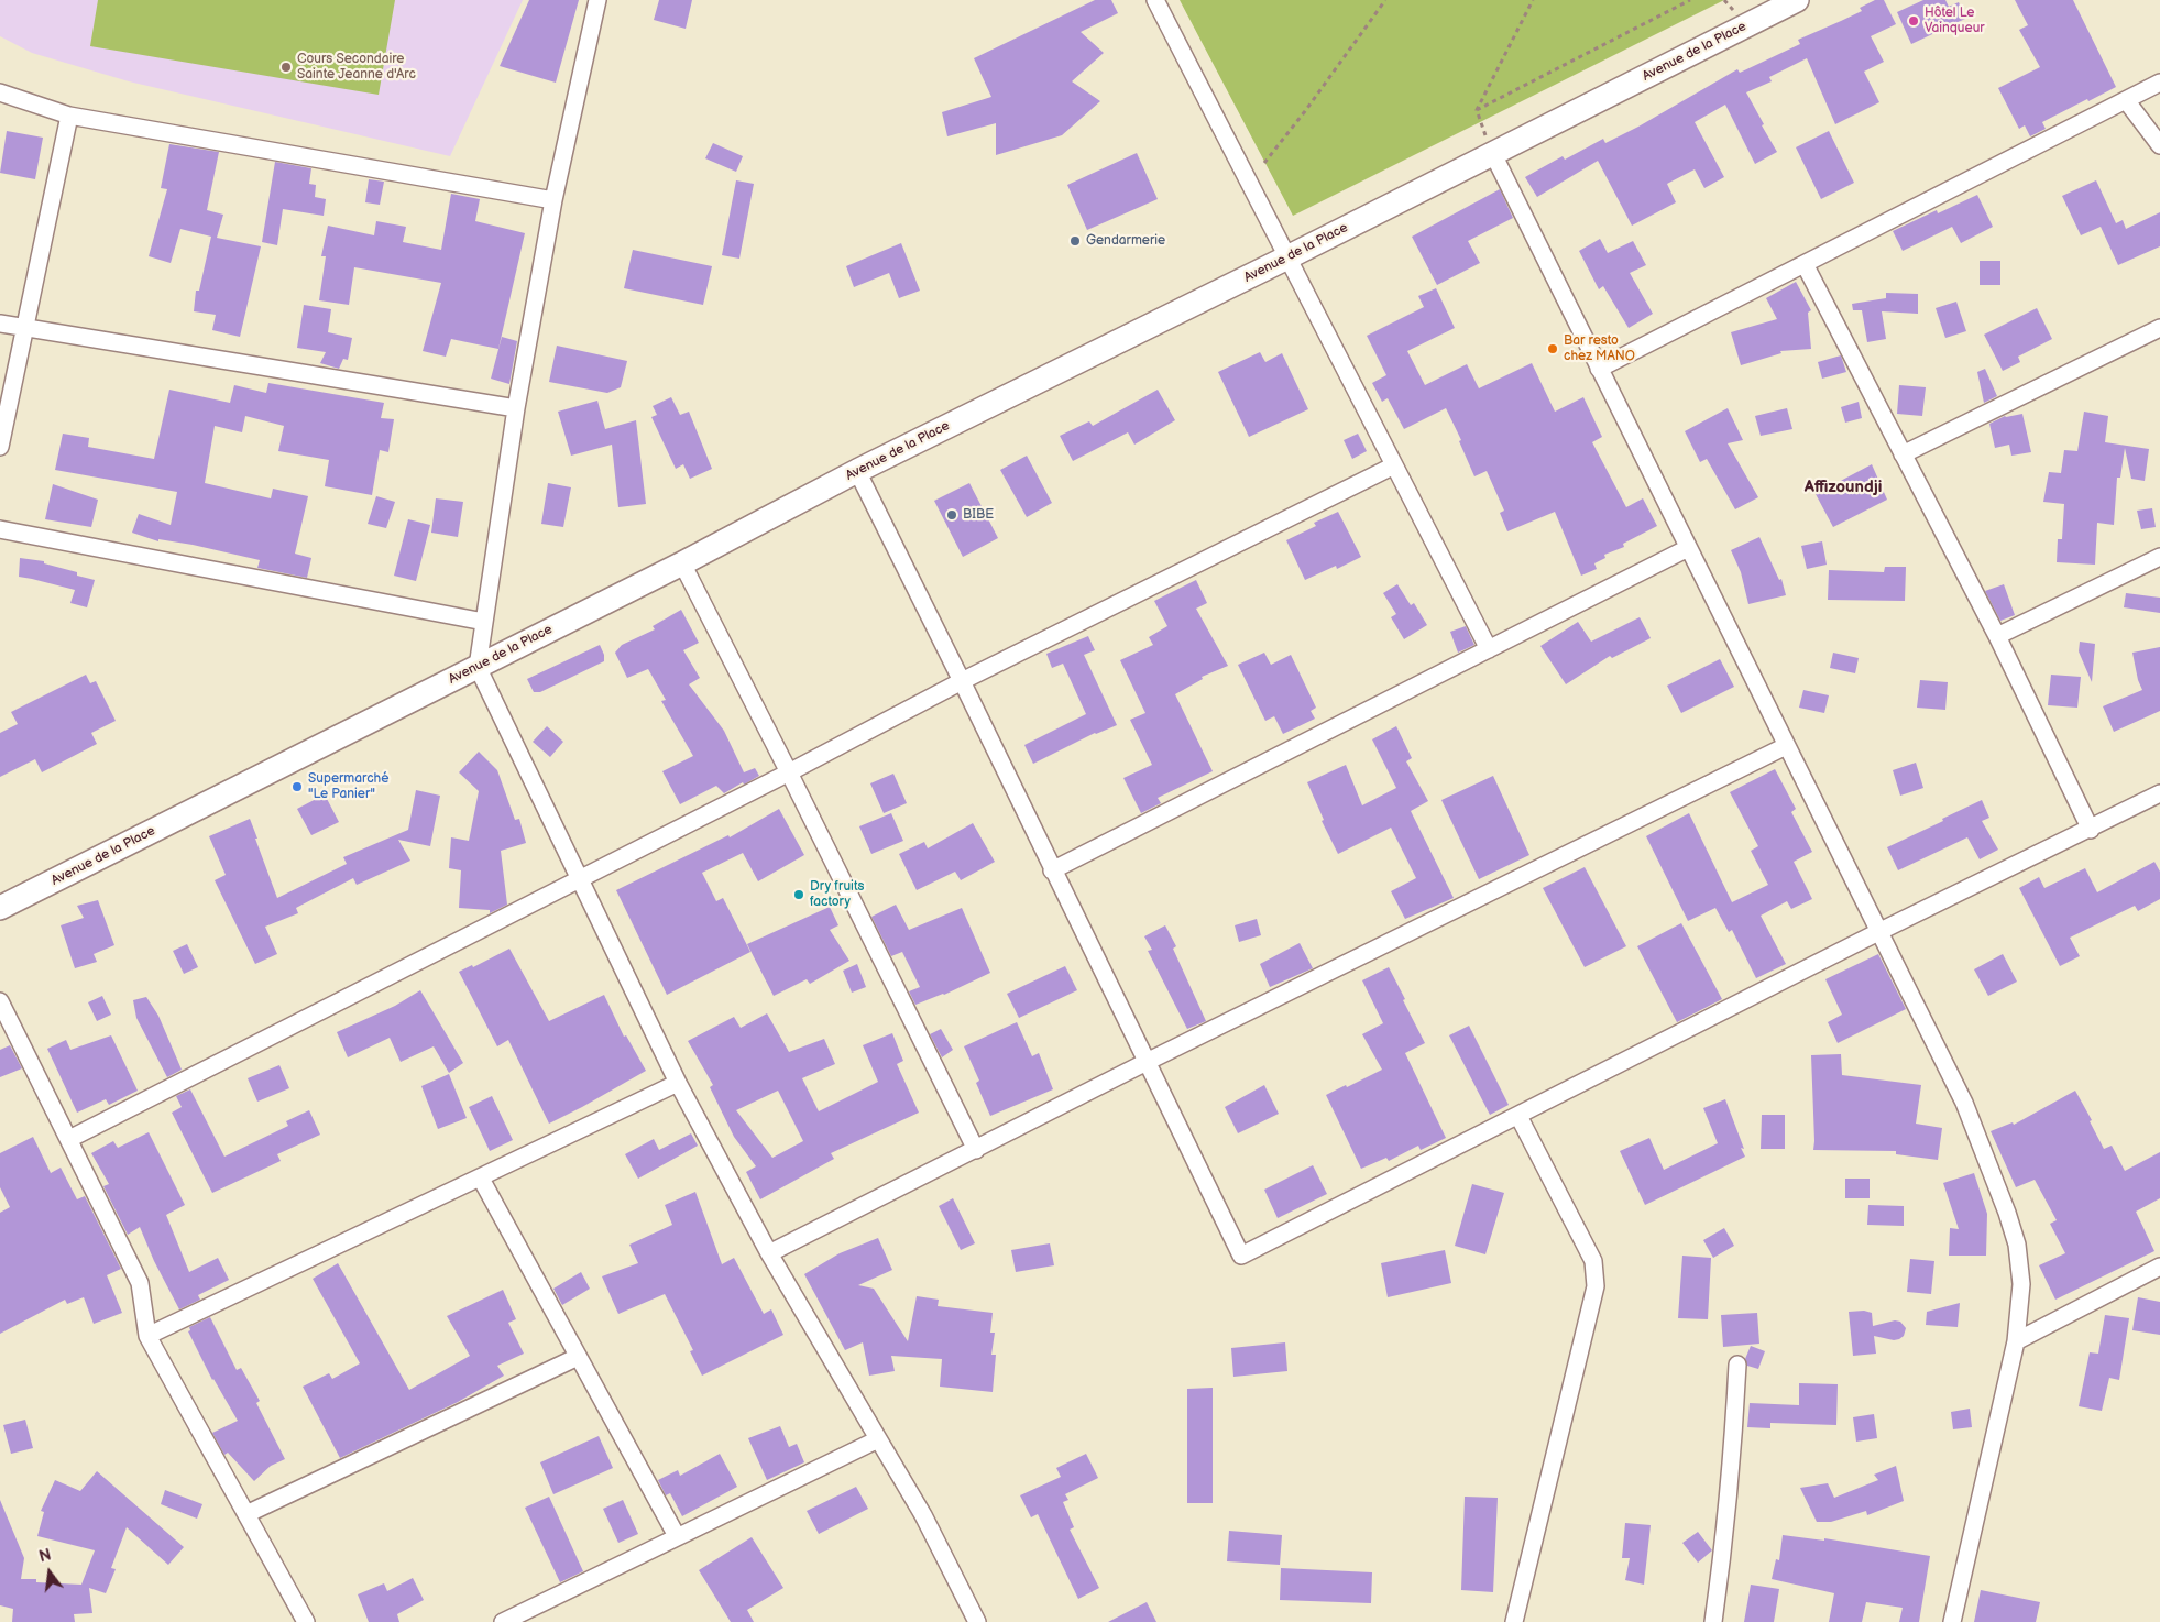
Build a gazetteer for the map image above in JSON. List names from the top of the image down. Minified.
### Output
{"streets":{"street":["Avenue de la Place"]},"districts":["Affizoundji"],"places":["Hôtel Le Vainqueur","Cours Secondaire Sainte Jeanne d'Arc","Gendarmerie","Bar resto chez MANO","BIBE","Supermarché \"Le Panier\"","Dry fruits factory"],"north":"top"}
